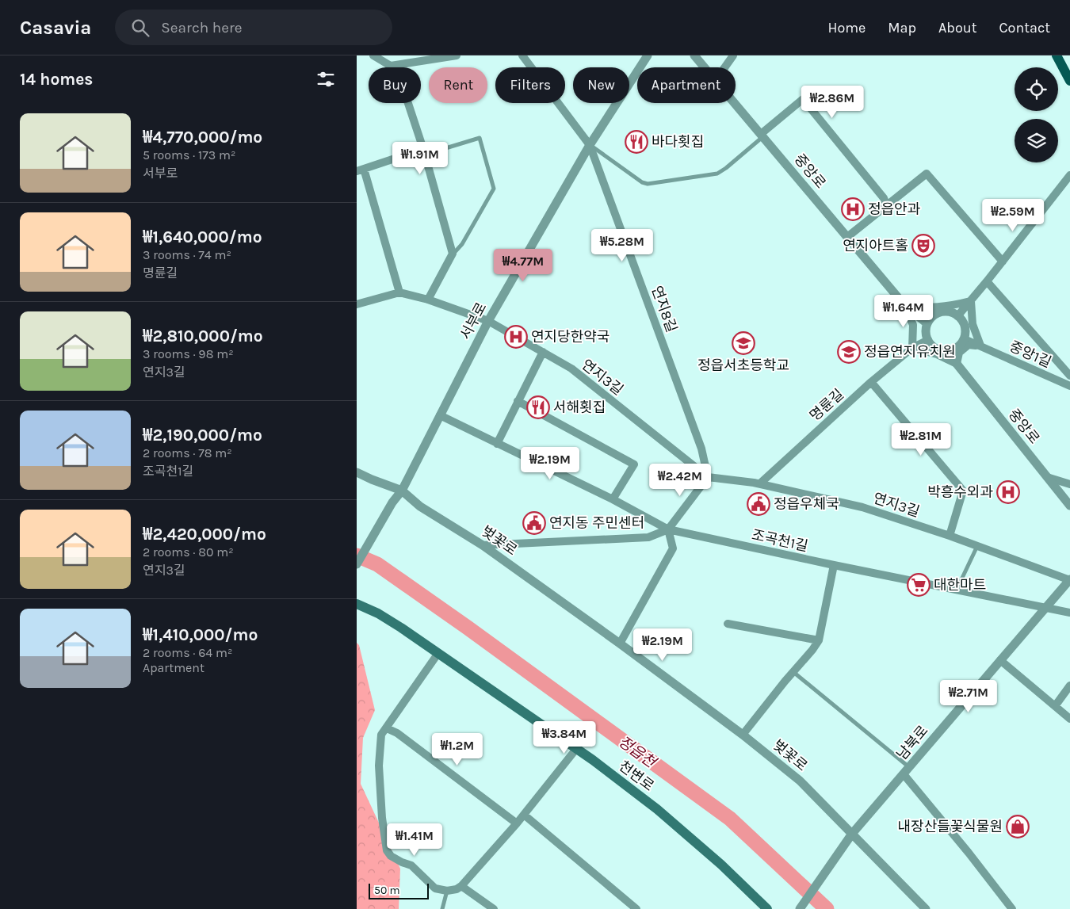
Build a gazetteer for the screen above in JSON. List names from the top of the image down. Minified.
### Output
{"streets":{"main road":["천변로"],"street":["중앙로","연지8길","서부로","중앙1길","연지3길","명륜길","벚꽃로","조곡천1길","남북로"]},"crossings":[["연지8길","서부로"],["연지8길","연지3길"],["서부로","연지3길"],["서부로","벚꽃로"],["서부로","조곡천1길"],["중앙1길","명륜길"],["연지3길","명륜길"],["연지3길","남북로"],["벚꽃로","남북로"],["조곡천1길","남북로"]],"water":["정읍천"],"places":{"restaurant":["바다횟집","서해횟집"],"hospital":["정읍안과","연지당한약국","박흥수외과"],"theatre":["연지아트홀"],"school or university":["정읍서초등학교","정읍연지유치원"],"public building":["정읍우체국","연지동 주민센터"],"supermarket":["대한마트"],"shop":["내장산들꽃식물원"]},"scale_bar":"50 m","page":{"header":"Casavia","search":"Search here","nav":["Home","Map","About","Contact"],"heading":"14 homes","chip":["Buy","Rent","Filters","New","Apartment"],"price":["₩2.86M","₩1.91M","₩2.59M","₩5.28M","₩4.77M","₩1.64M","₩2.81M","₩2.19M","₩2.42M","₩2.19M","₩2.71M","₩3.84M","₩1.2M","₩1.41M"],"list":[{"name":"₩4,770,000/mo","note":"5 rooms · 173 m² · 서부로"},{"name":"₩1,640,000/mo","note":"3 rooms · 74 m² · 명륜길"},{"name":"₩2,810,000/mo","note":"3 rooms · 98 m² · 연지3길"},{"name":"₩2,190,000/mo","note":"2 rooms · 78 m² · 조곡천1길"},{"name":"₩2,420,000/mo","note":"2 rooms · 80 m² · 연지3길"},{"name":"₩1,410,000/mo","note":"2 rooms · 64 m² · Apartment"}],"scale":"50 m"}}
